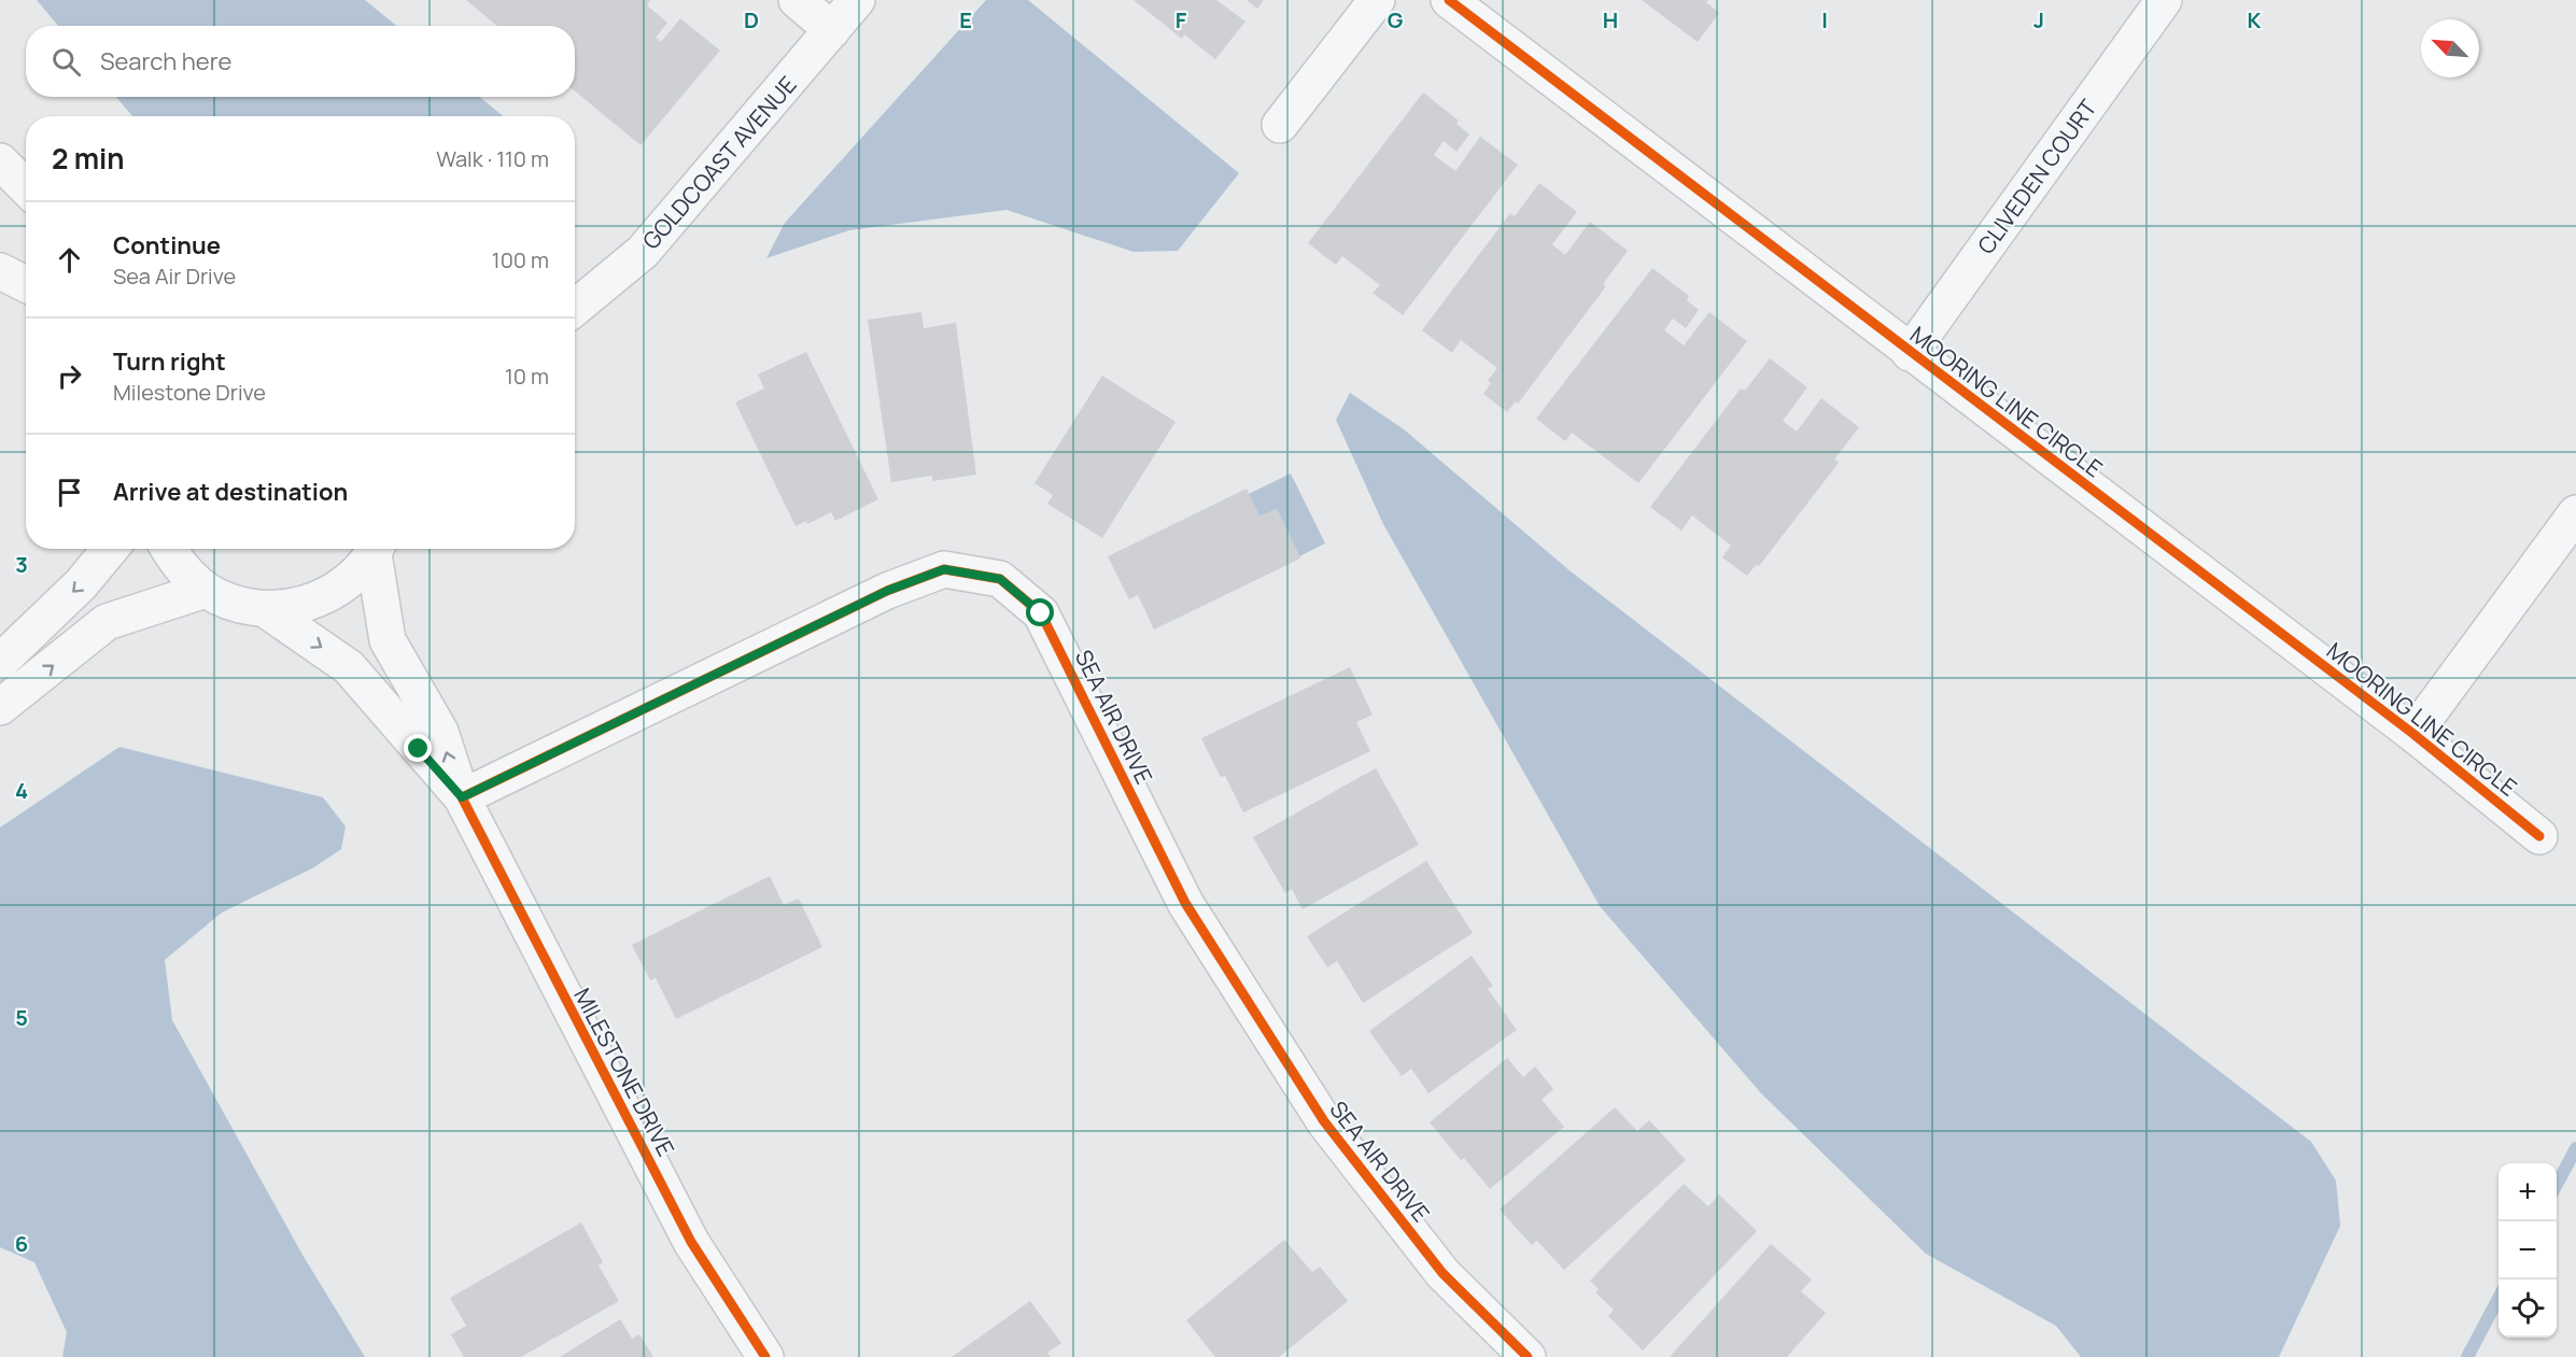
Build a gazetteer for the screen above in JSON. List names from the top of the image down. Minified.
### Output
{"streets":{"street":["GOLDCOAST AVENUE","CLIVEDEN COURT","MOORING LINE CIRCLE","SEA AIR DRIVE","MILESTONE DRIVE"]},"crossings":[["CLIVEDEN COURT","MOORING LINE CIRCLE"],["SEA AIR DRIVE","MILESTONE DRIVE"]],"north":"top left","page":{"search":"Search here","heading":["2 min","Walk · 110 m"],"list":[["Continue","Sea Air Drive","100 m"],["Turn right","Milestone Drive","10 m"],"Arrive at destination"],"map_buttons":["+","−"]},"grid":{"columns":["D","E","F","G","H","I","J","K"],"rows":["3","4","5","6"]}}
